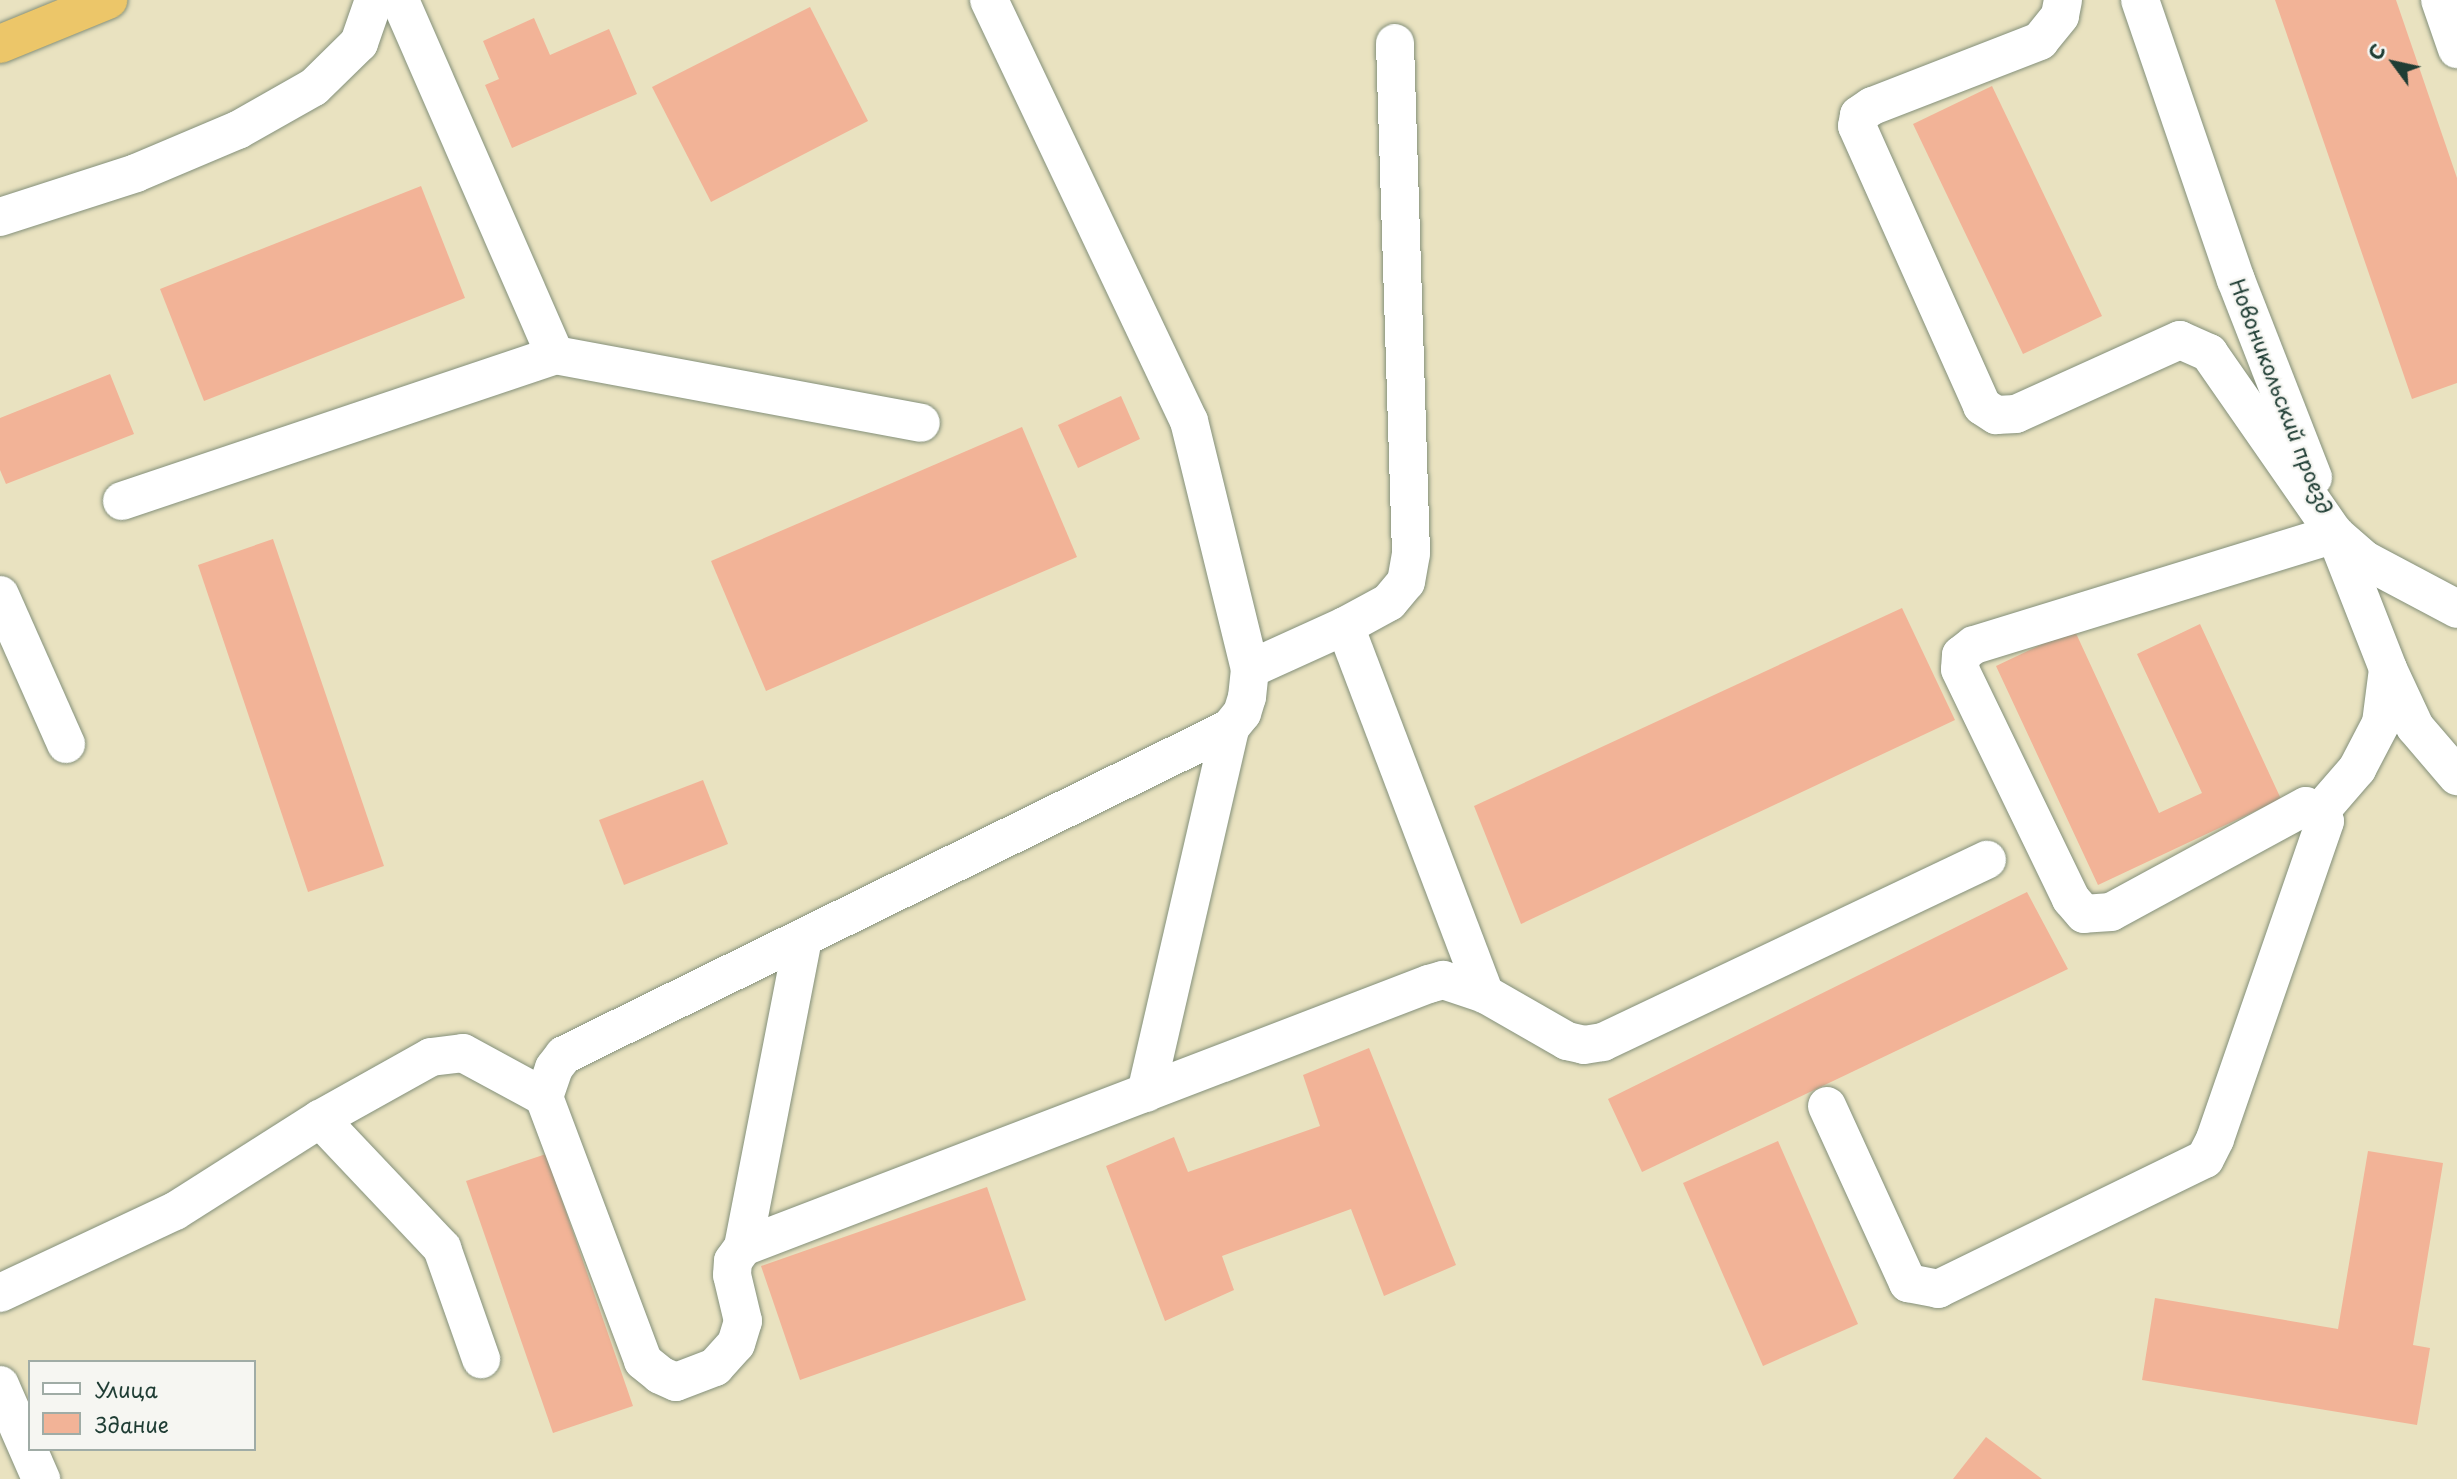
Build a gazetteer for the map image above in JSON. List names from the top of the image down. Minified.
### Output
{"streets":{"lane":["Новоникольский проезд"]},"legend":["Улица","Здание"],"north":"top left"}
